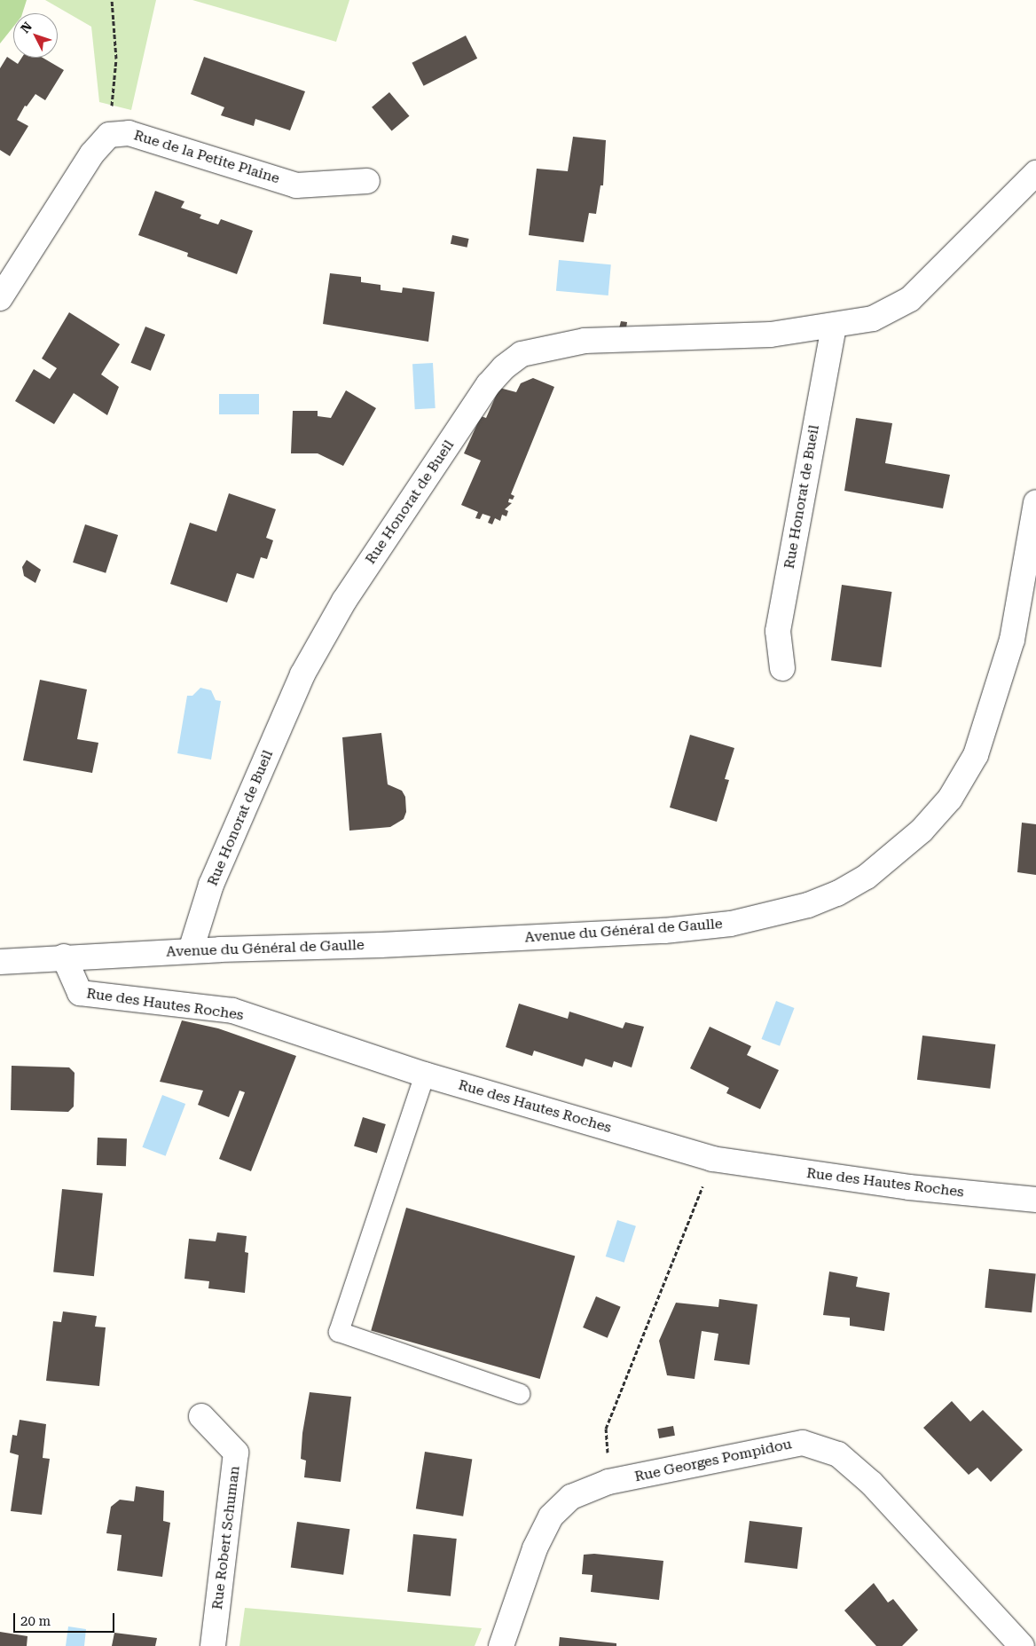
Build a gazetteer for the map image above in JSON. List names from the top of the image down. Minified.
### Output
{"streets":{"street":["Rue de la Petite Plaine","Rue Honorat de Bueil","Avenue du Général de Gaulle","Rue des Hautes Roches","Rue Georges Pompidou","Rue Robert Schuman"]},"crossings":[["Rue Honorat de Bueil","Avenue du Général de Gaulle"],["Avenue du Général de Gaulle","Rue des Hautes Roches"]],"scale_bar":"20 m","north":"top left"}
